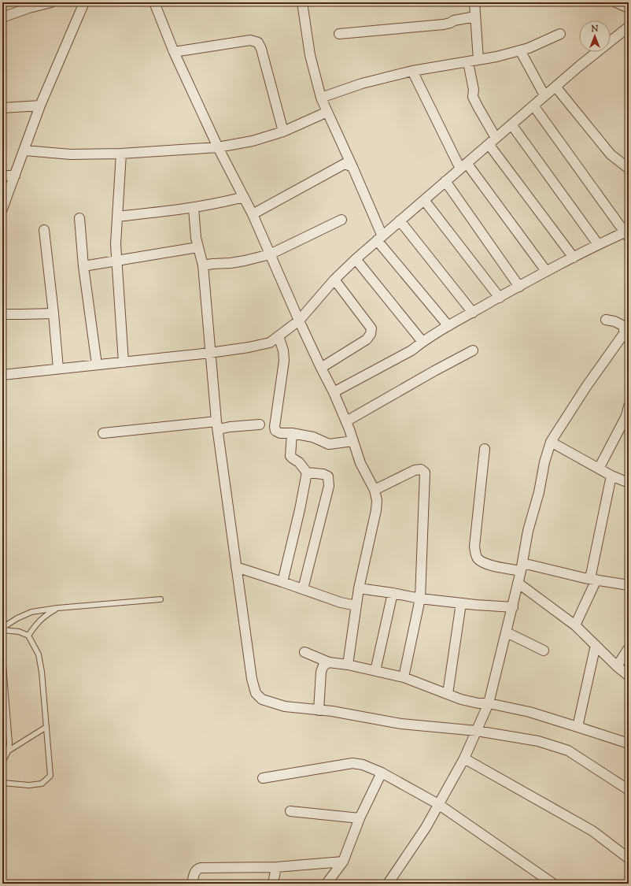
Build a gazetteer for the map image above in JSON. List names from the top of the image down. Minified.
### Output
{"north":"top"}
